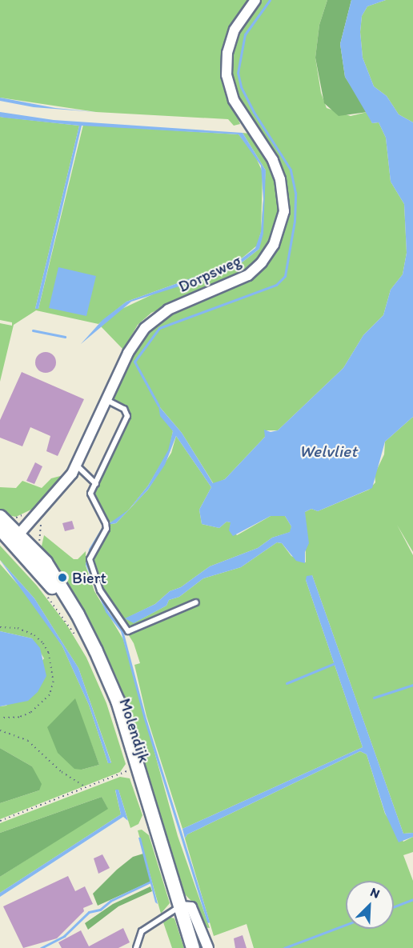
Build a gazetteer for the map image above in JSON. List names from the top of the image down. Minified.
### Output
{"streets":{"main road":["Molendijk"],"street":["Dorpsweg"]},"crossings":[["Dorpsweg","Molendijk"]],"water":["Welvliet"],"places":["Biert"],"north":"top right"}
